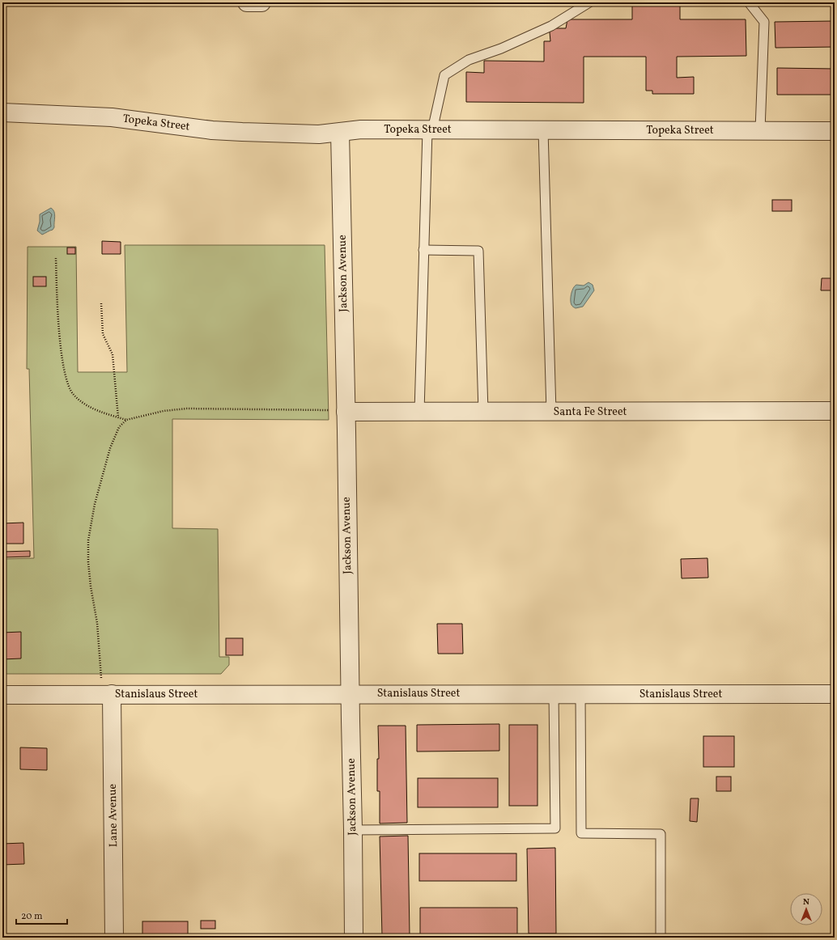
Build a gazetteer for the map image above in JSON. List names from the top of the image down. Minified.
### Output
{"streets":{"street":["Topeka Street","Jackson Avenue","Santa Fe Street","Stanislaus Street","Lane Avenue"]},"crossings":[["Topeka Street","Jackson Avenue"],["Jackson Avenue","Santa Fe Street"],["Jackson Avenue","Stanislaus Street"],["Stanislaus Street","Lane Avenue"]],"scale_bar":"20 m","north":"top"}
